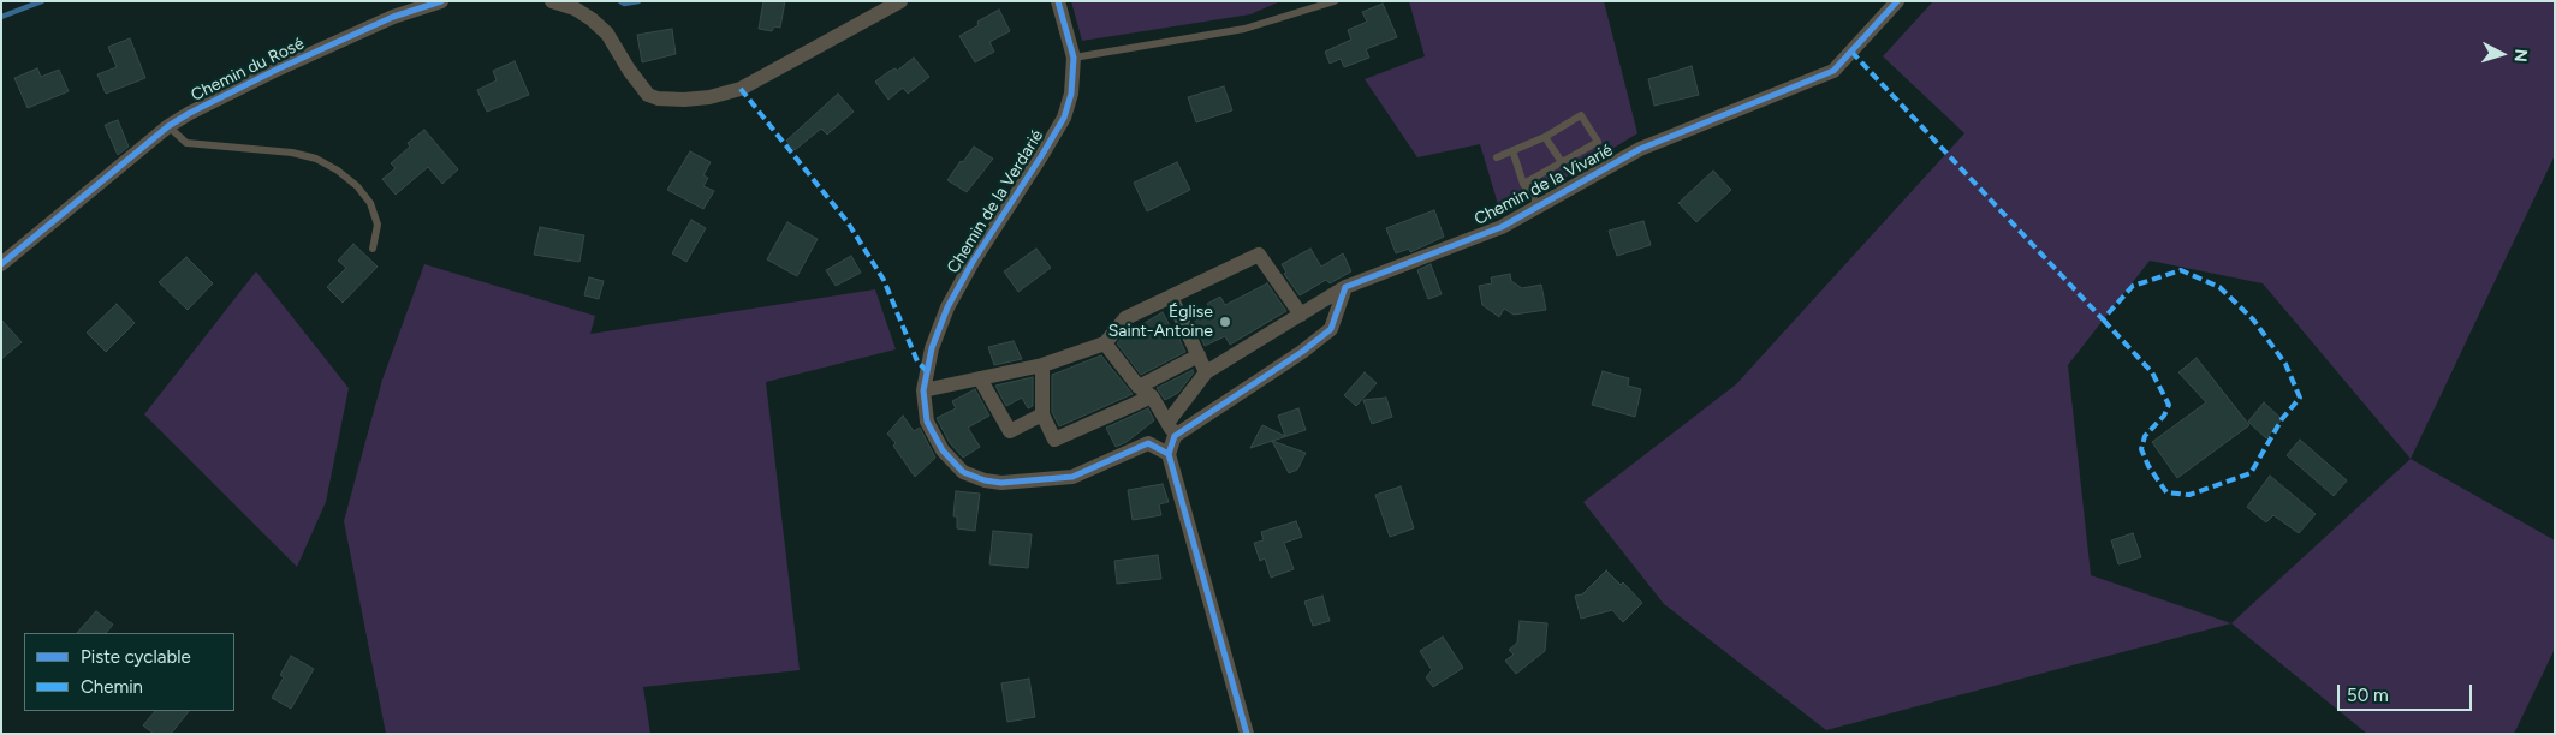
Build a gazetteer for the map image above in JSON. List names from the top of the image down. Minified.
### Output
{"streets":{"street":["Chemin du Rosé","Chemin de la Vivarié","Chemin de la Verdarié"]},"places":["Église Saint-Antoine"],"legend":["Piste cyclable","Chemin"],"scale_bar":"50 m","north":"right"}
